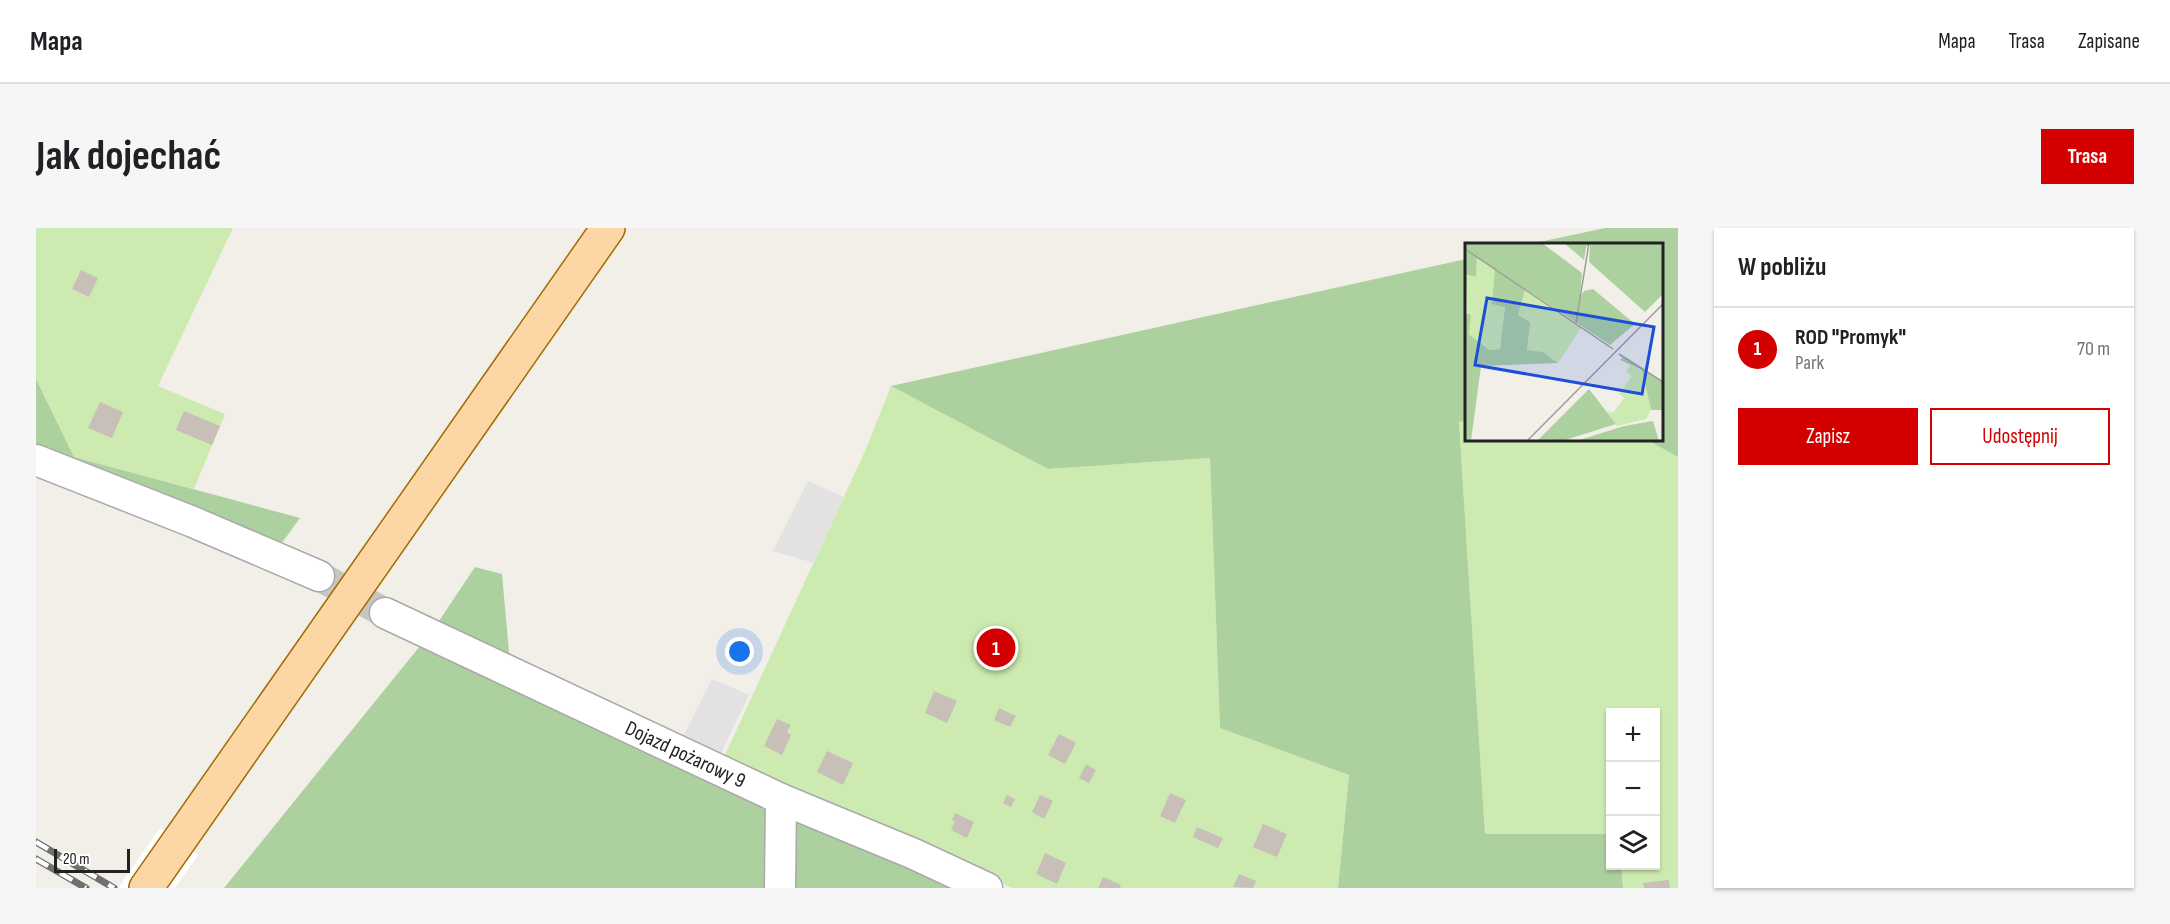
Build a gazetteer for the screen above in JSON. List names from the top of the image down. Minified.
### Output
{"streets":{"lane":["Dojazd pożarowy 9"]},"scale_bar":"20 m","page":{"header":"Mapa","nav":["Mapa","Trasa","Zapisane"],"buttons":["Trasa",["Zapisz","Udostępnij"]],"title":"Jak dojechać","heading":"W pobliżu","list":[{"mark":"1","name":"ROD \"Promyk\"","note":"Park","value":"70 m"}],"pins":"1","map_buttons":["+","−"],"scale":"20 m"}}
